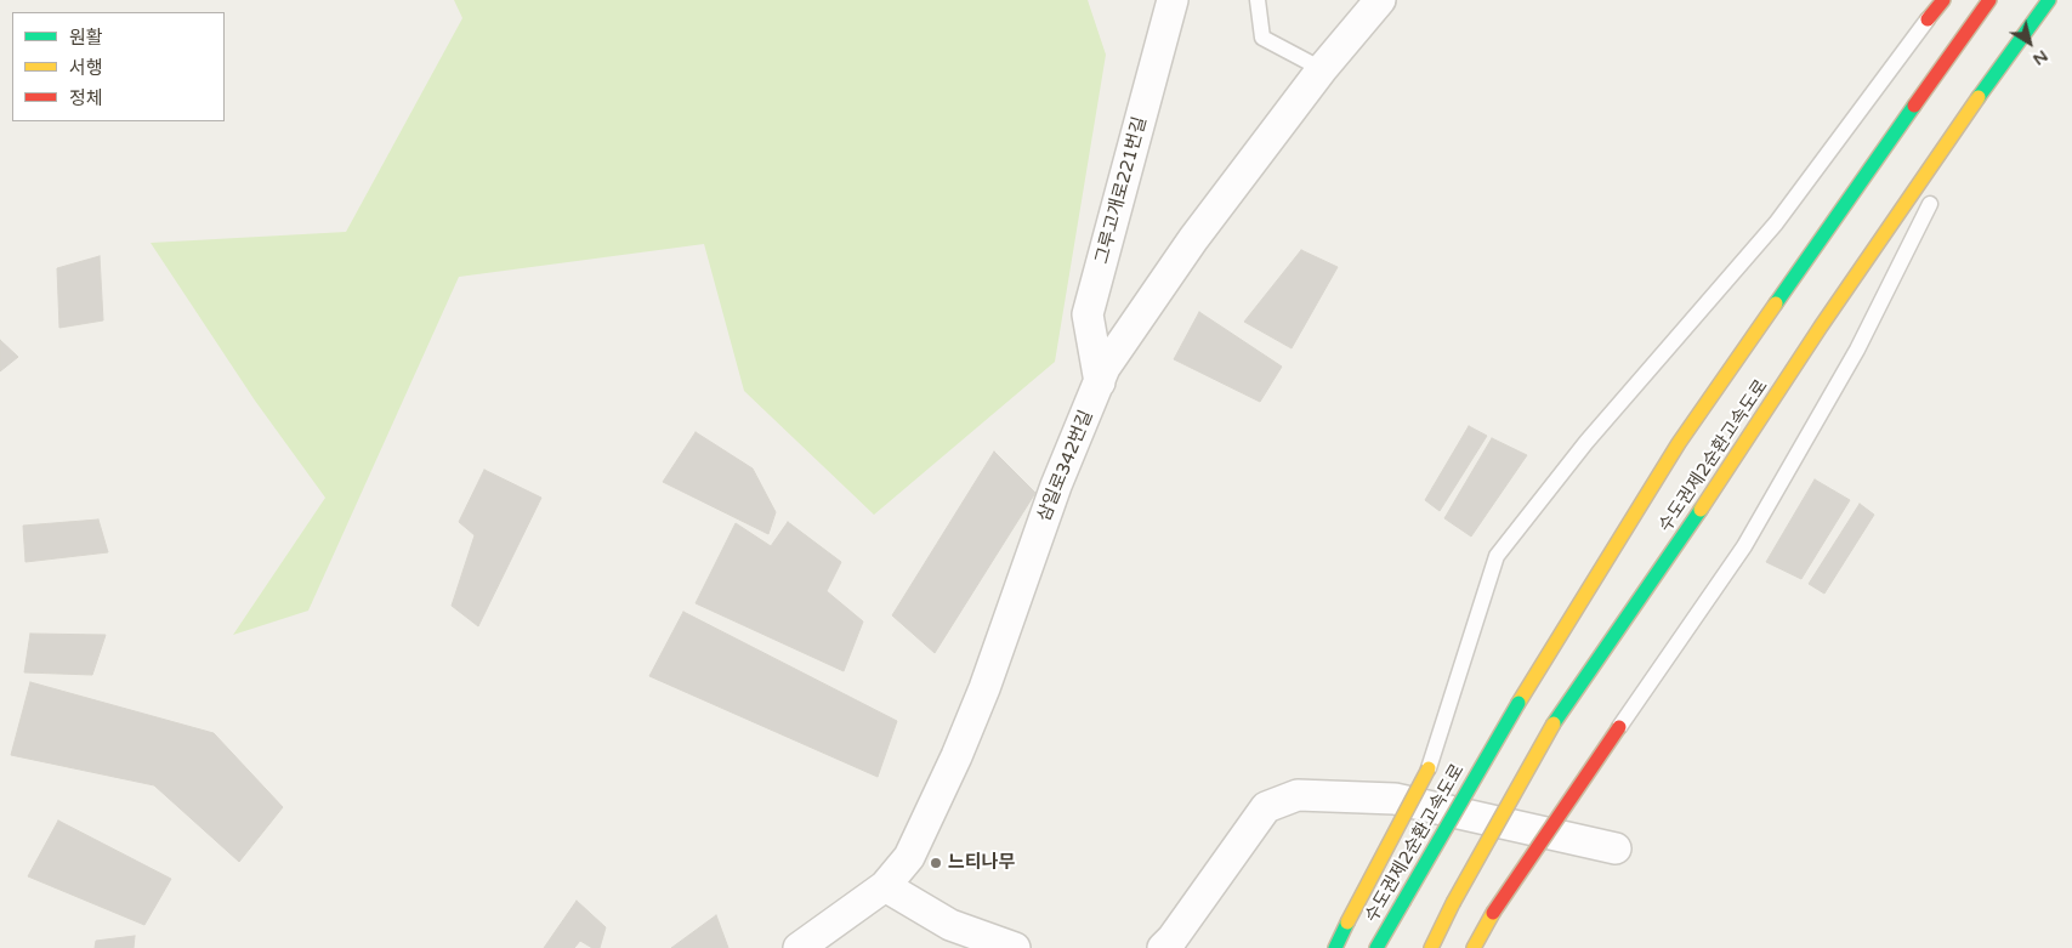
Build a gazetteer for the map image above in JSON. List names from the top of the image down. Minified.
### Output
{"streets":{"highway":["수도권제2순환고속도로"],"street":["그루고개로221번길","삼일로342번길"]},"crossings":[["그루고개로221번길","삼일로342번길"]],"places":["느티나무"],"legend":["원활","서행","정체"],"north":"bottom right"}
